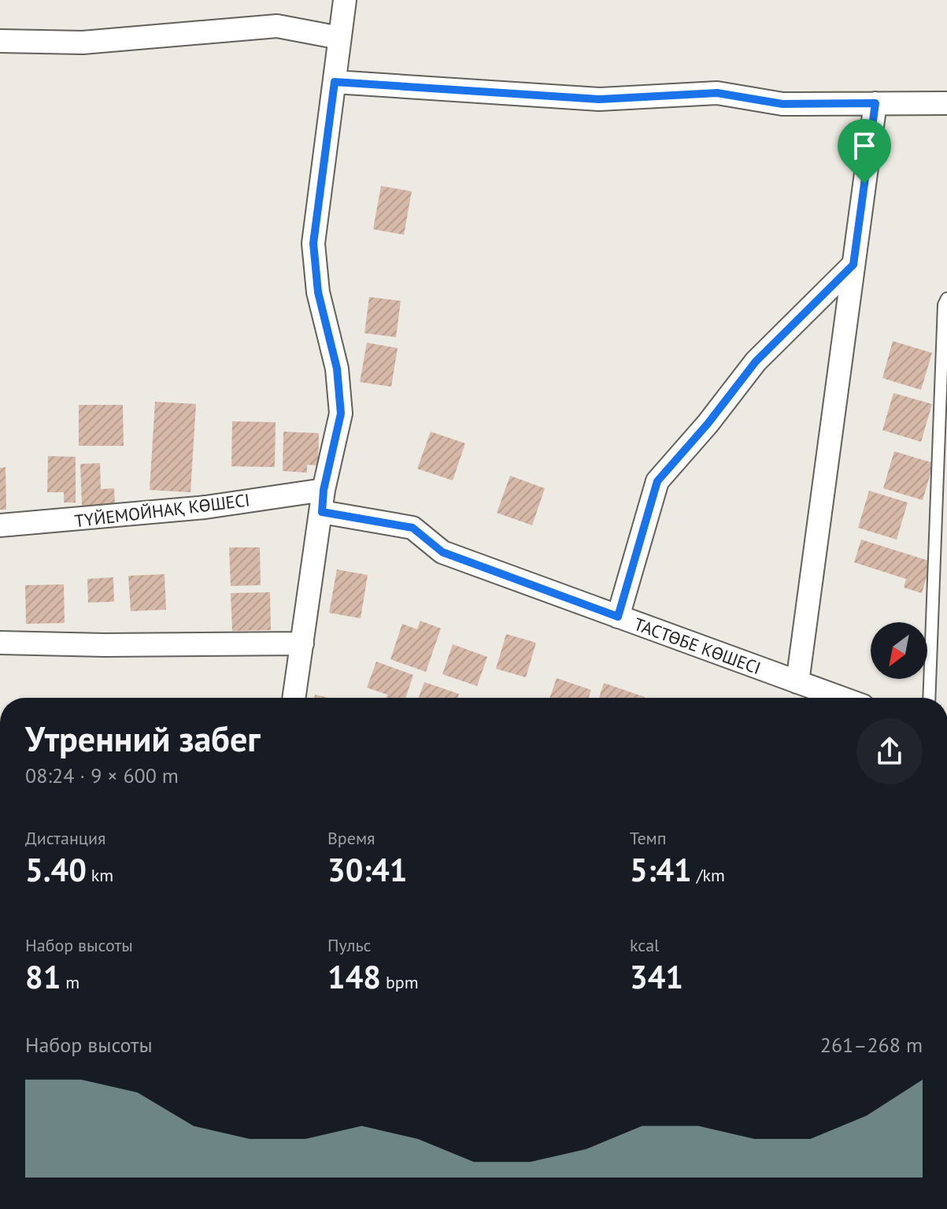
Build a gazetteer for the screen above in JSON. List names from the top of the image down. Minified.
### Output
{"streets":{"street":["ТҮЙЕМОЙНАҚ КӨШЕСІ","ТАСТӨБЕ КӨШЕСІ"]},"crossings":[["ТҮЙЕМОЙНАҚ КӨШЕСІ","ТАСТӨБЕ КӨШЕСІ"]],"north":"bottom left","page":{"heading":["Утренний забег","08:24 · 9 × 600 m"],"stats":[["Дистанция","5.40 km"],["Время","30:41"],["Темп","5:41 /km"],["Набор высоты","81 m"],["Пульс","148 bpm"],["kcal","341"]],"chart":["Набор высоты","261–268 m"]}}
